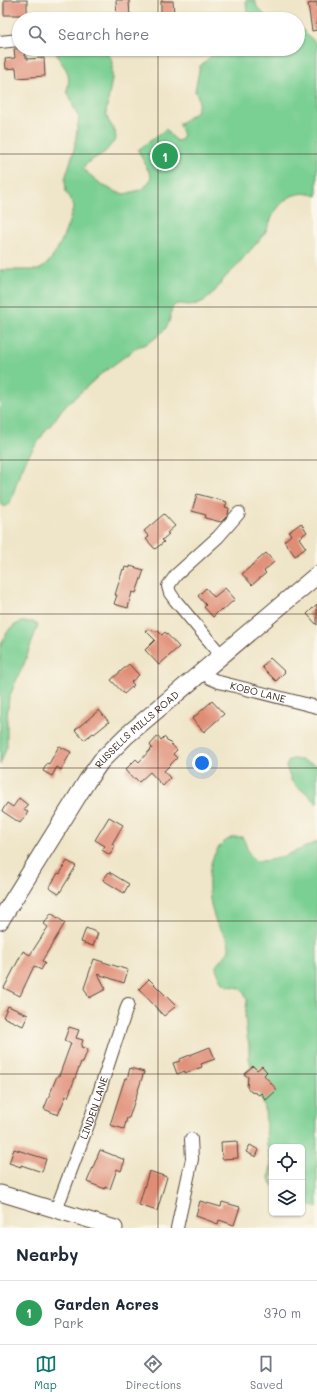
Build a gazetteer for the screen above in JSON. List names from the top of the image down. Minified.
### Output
{"streets":{"main road":["RUSSELLS MILLS ROAD"],"street":["KOBO LANE","LINDEN LANE"]},"crossings":[["KOBO LANE","RUSSELLS MILLS ROAD"]],"page":{"search":"Search here","pins":"1","heading":"Nearby","list":[{"mark":"1","name":"Garden Acres","note":"Park","value":"370 m"}],"nav":["Map","Directions","Saved"]}}
